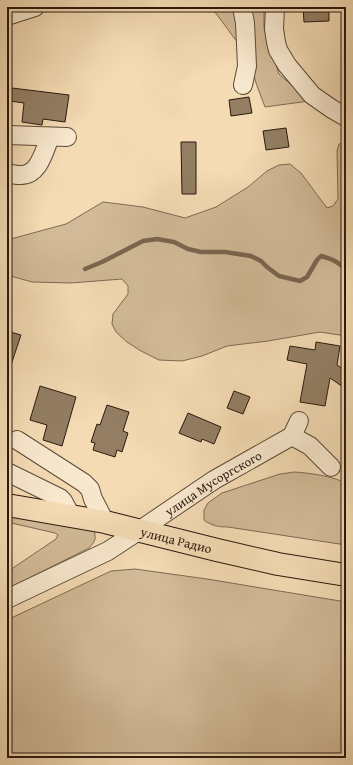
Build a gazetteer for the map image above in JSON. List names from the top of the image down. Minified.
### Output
{"streets":{"main road":["улица Радио"],"lane":["улица Мусоргского"]},"crossings":[["улица Мусоргского","улица Радио"]]}
